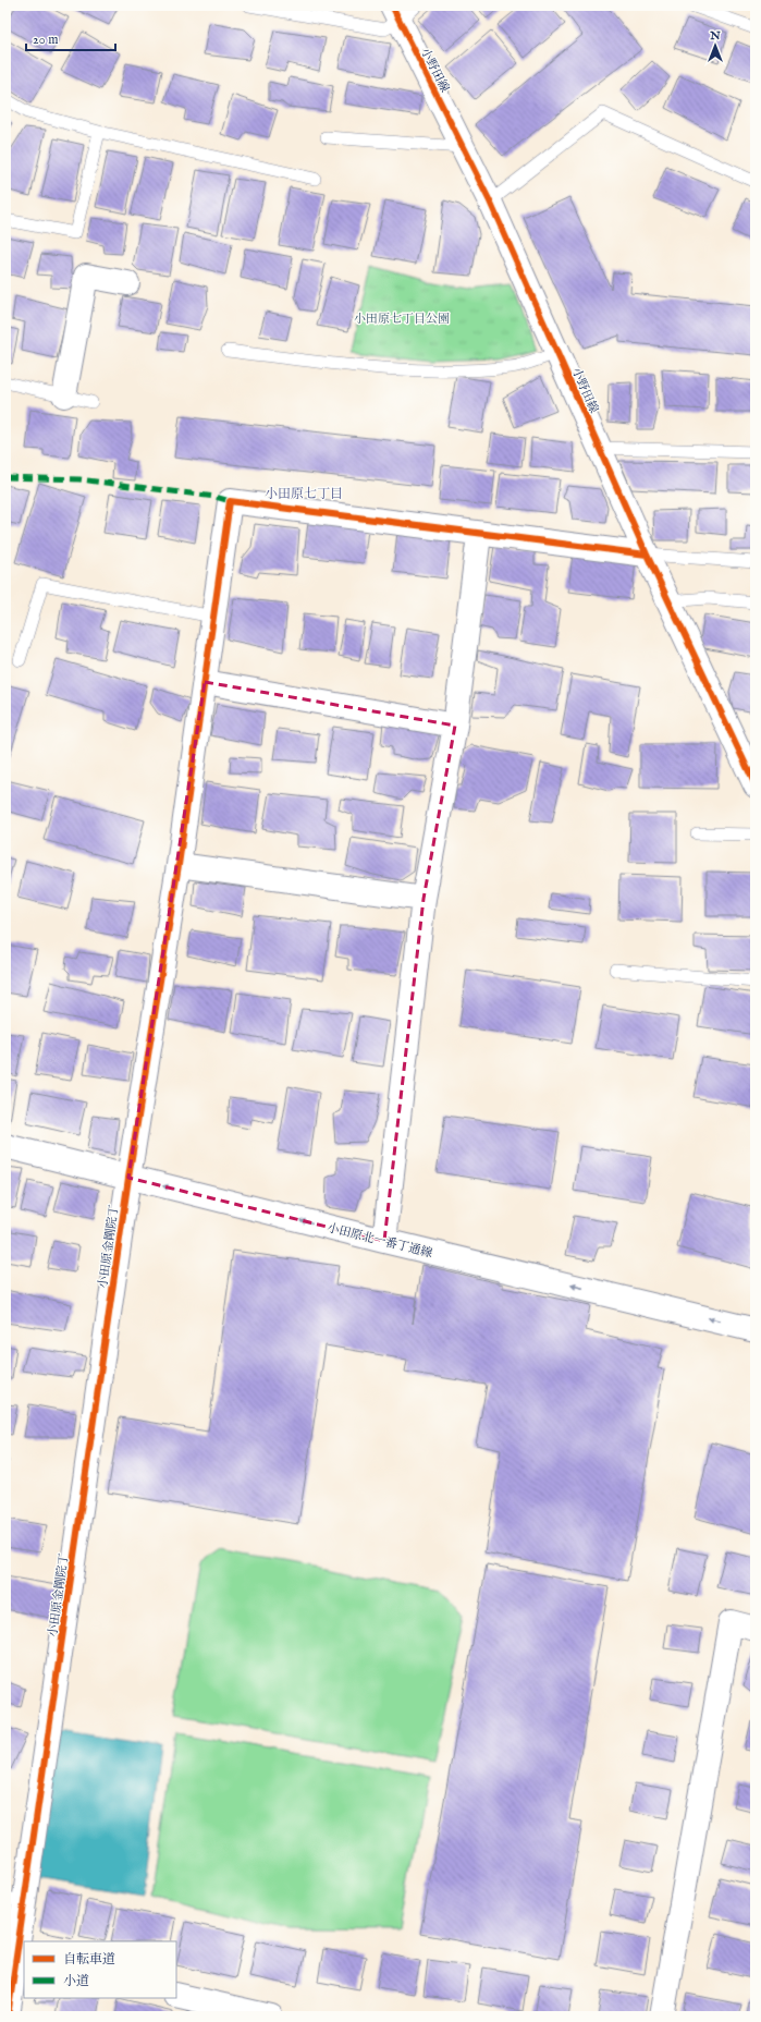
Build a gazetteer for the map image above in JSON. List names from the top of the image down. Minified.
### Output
{"streets":{"street":["小野田線","小田原北一番丁通線","小田原金剛院丁"]},"crossings":[["小田原北一番丁通線","小田原金剛院丁"]],"one_way":["小田原北一番丁通線"],"districts":["小田原七丁目"],"parks":["小田原七丁目公園"],"legend":["自転車道","小道"],"scale_bar":"20 m","north":"top"}
